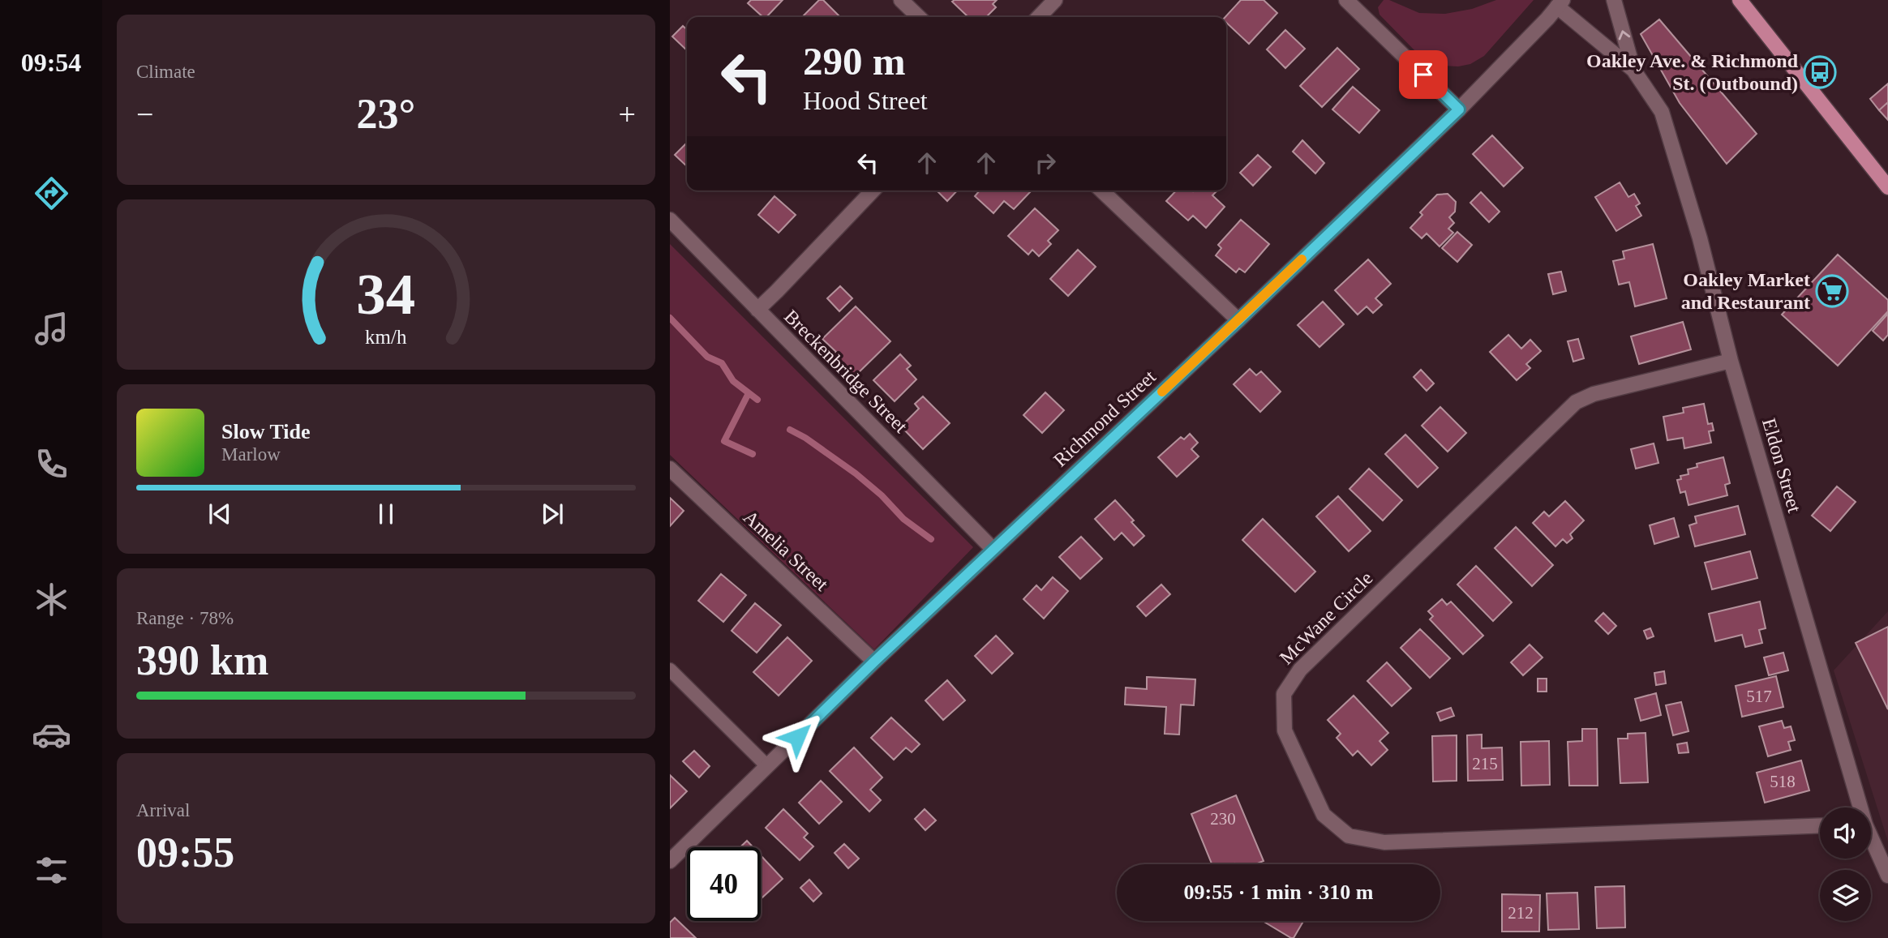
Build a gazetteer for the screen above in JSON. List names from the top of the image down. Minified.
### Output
{"streets":{"street":["Breckenbridge Street","Richmond Street","Eldon Street","Amelia Street","McWane Circle"]},"crossings":[["Breckenbridge Street","Richmond Street"],["Richmond Street","Eldon Street"],["Richmond Street","Amelia Street"],["Eldon Street","McWane Circle"]],"places":{"bus stop":["Oakley Ave. & Richmond St. (Outbound)"],"supermarket":["Oakley Market and Restaurant"]},"house_numbers":["517","215","518","230","212"],"page":{"tabs":"09:54","tile":["Climate",["Range · 78%","390 km"],["Arrival","09:55"]],"turn":["290 m","Hood Street"],"heat":["−","23°","+"],"song":["Slow Tide","Marlow"],"limit":"40","trip":"09:55 · 1 min · 310 m","gauge":["34","km/h"]}}
